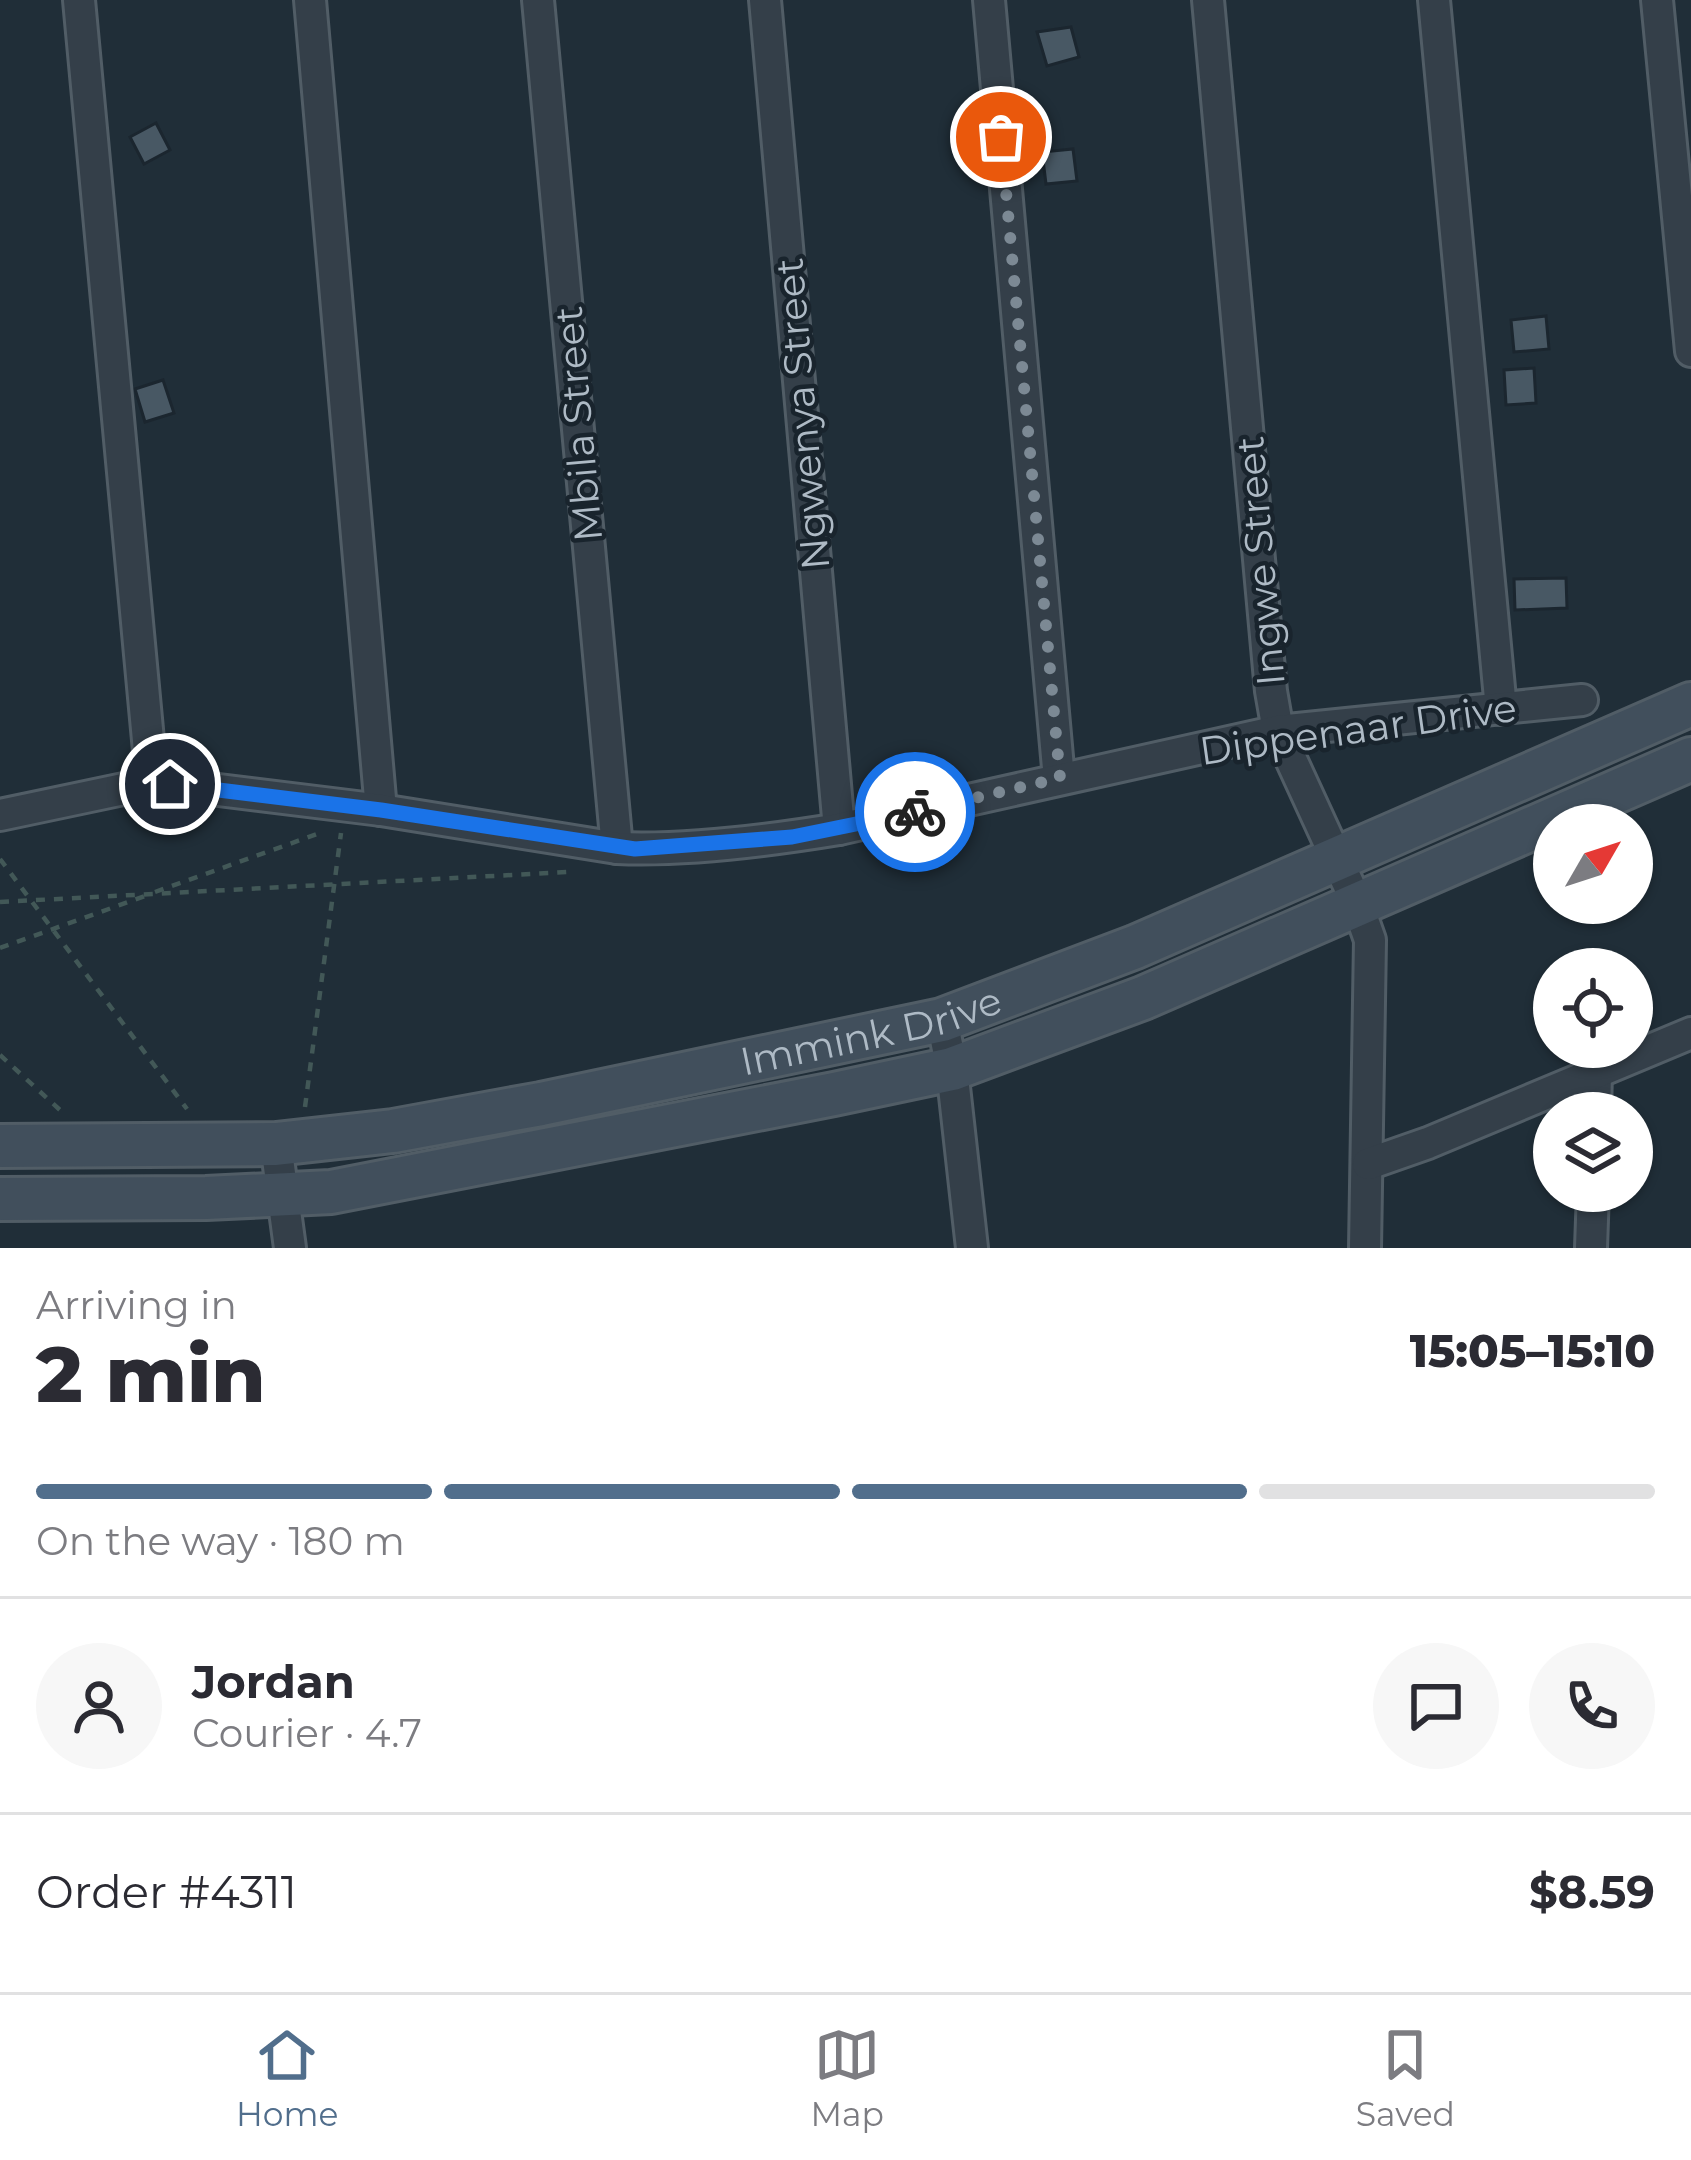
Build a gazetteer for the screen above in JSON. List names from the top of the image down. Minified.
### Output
{"streets":{"main road":["Immink Drive"],"street":["Ngwenya Street","Mbila Street","Ingwe Street","Dippenaar Drive"]},"crossings":[["Ngwenya Street","Dippenaar Drive"],["Mbila Street","Dippenaar Drive"],["Ingwe Street","Dippenaar Drive"],["Ingwe Street","Immink Drive"]],"north":"top right","page":{"heading":["2 min","Arriving in","15:05–15:10"],"panel":["Jordan","Courier · 4.7","Order #4311","$8.59"],"bar":"On the way · 180 m","tabs":["Home","Map","Saved"]}}
